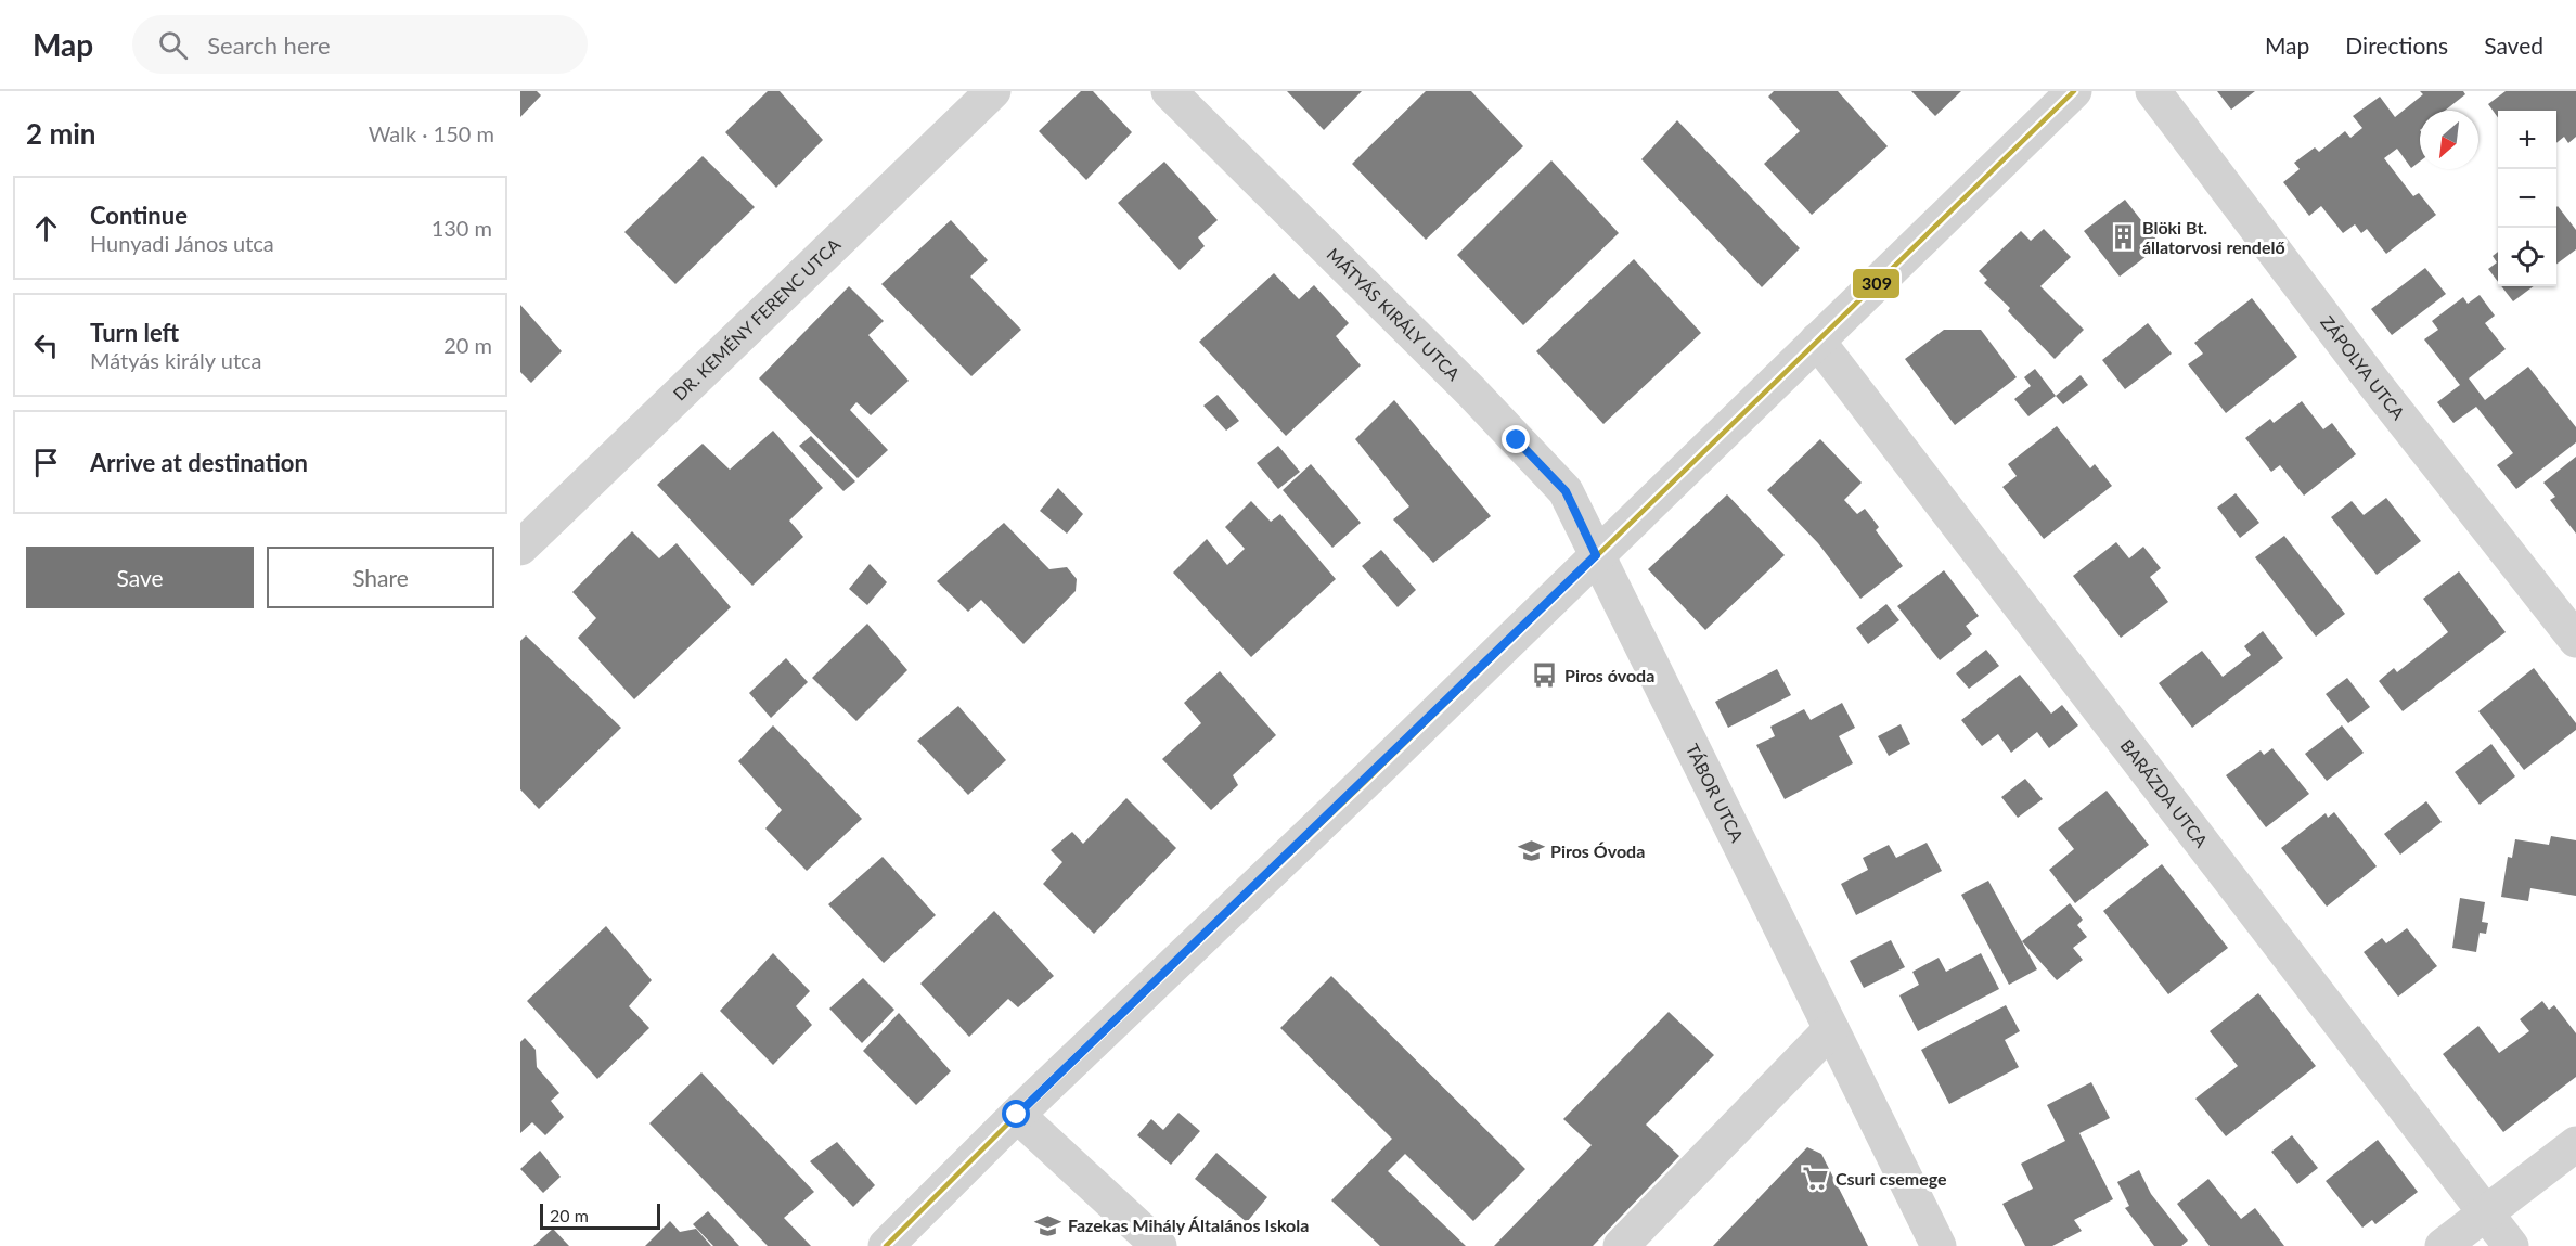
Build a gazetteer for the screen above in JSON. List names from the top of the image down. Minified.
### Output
{"streets":{"street":["MÁTYÁS KIRÁLY UTCA","DR. KEMÉNY FERENC UTCA","ZÁPOLYA UTCA","TÁBOR UTCA","BARÁZDA UTCA"]},"crossings":[["MÁTYÁS KIRÁLY UTCA","TÁBOR UTCA"]],"places":{"building":["Blöki Bt. állatorvosi rendelő"],"bus stop":["Piros óvoda"],"school or university":["Piros Óvoda","Fazekas Mihály Általános Iskola"],"supermarket":["Csuri csemege"]},"lines":["transit line 309"],"scale_bar":"20 m","north":"bottom left","page":{"header":"Map","search":"Search here","nav":["Map","Directions","Saved"],"heading":["2 min","Walk · 150 m"],"map_buttons":["+","−"],"list":[["Continue","Hunyadi János utca","130 m"],["Turn left","Mátyás király utca","20 m"],"Arrive at destination"],"buttons":["Save","Share"],"scale":"20 m"}}
